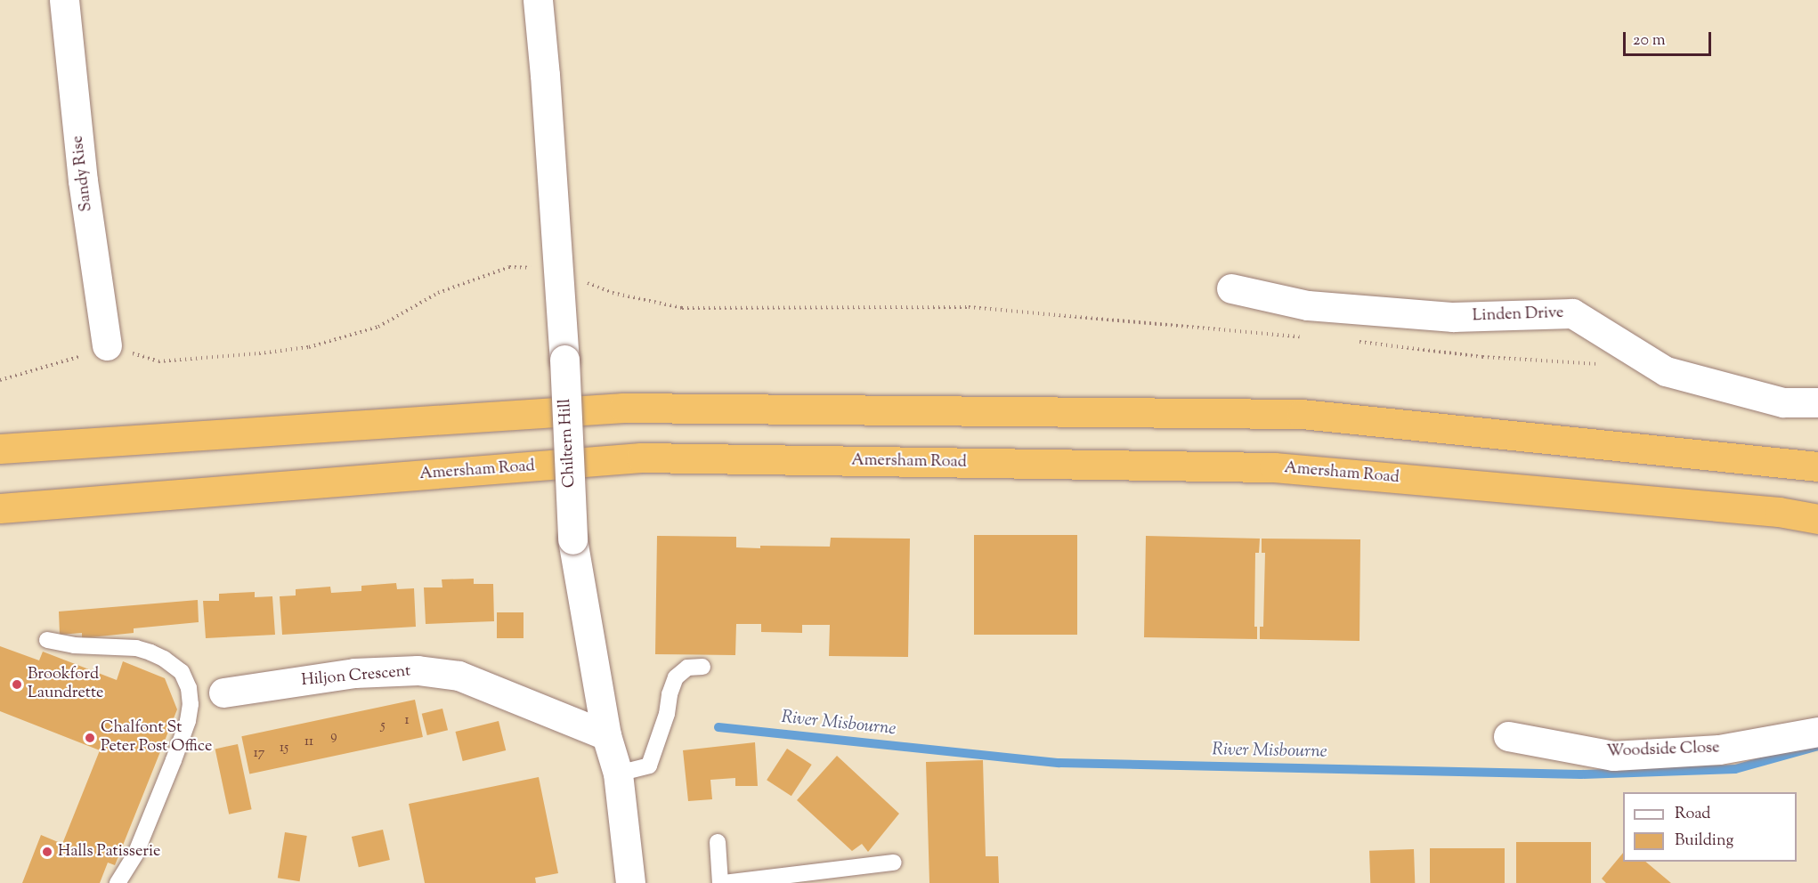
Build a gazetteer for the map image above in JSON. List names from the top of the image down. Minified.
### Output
{"streets":{"highway":["Amersham Road"],"street":["Sandy Rise","Linden Drive","Chiltern Hill","Hiljon Crescent","Woodside Close"]},"crossings":[["Chiltern Hill","Hiljon Crescent"]],"water":["River Misbourne"],"places":["Brookford Laundrette","Chalfont St Peter Post Office","Halls Patisserie"],"house_numbers":["1","5","9","11","15","17"],"legend":["Road","Building"],"scale_bar":"20 m"}
